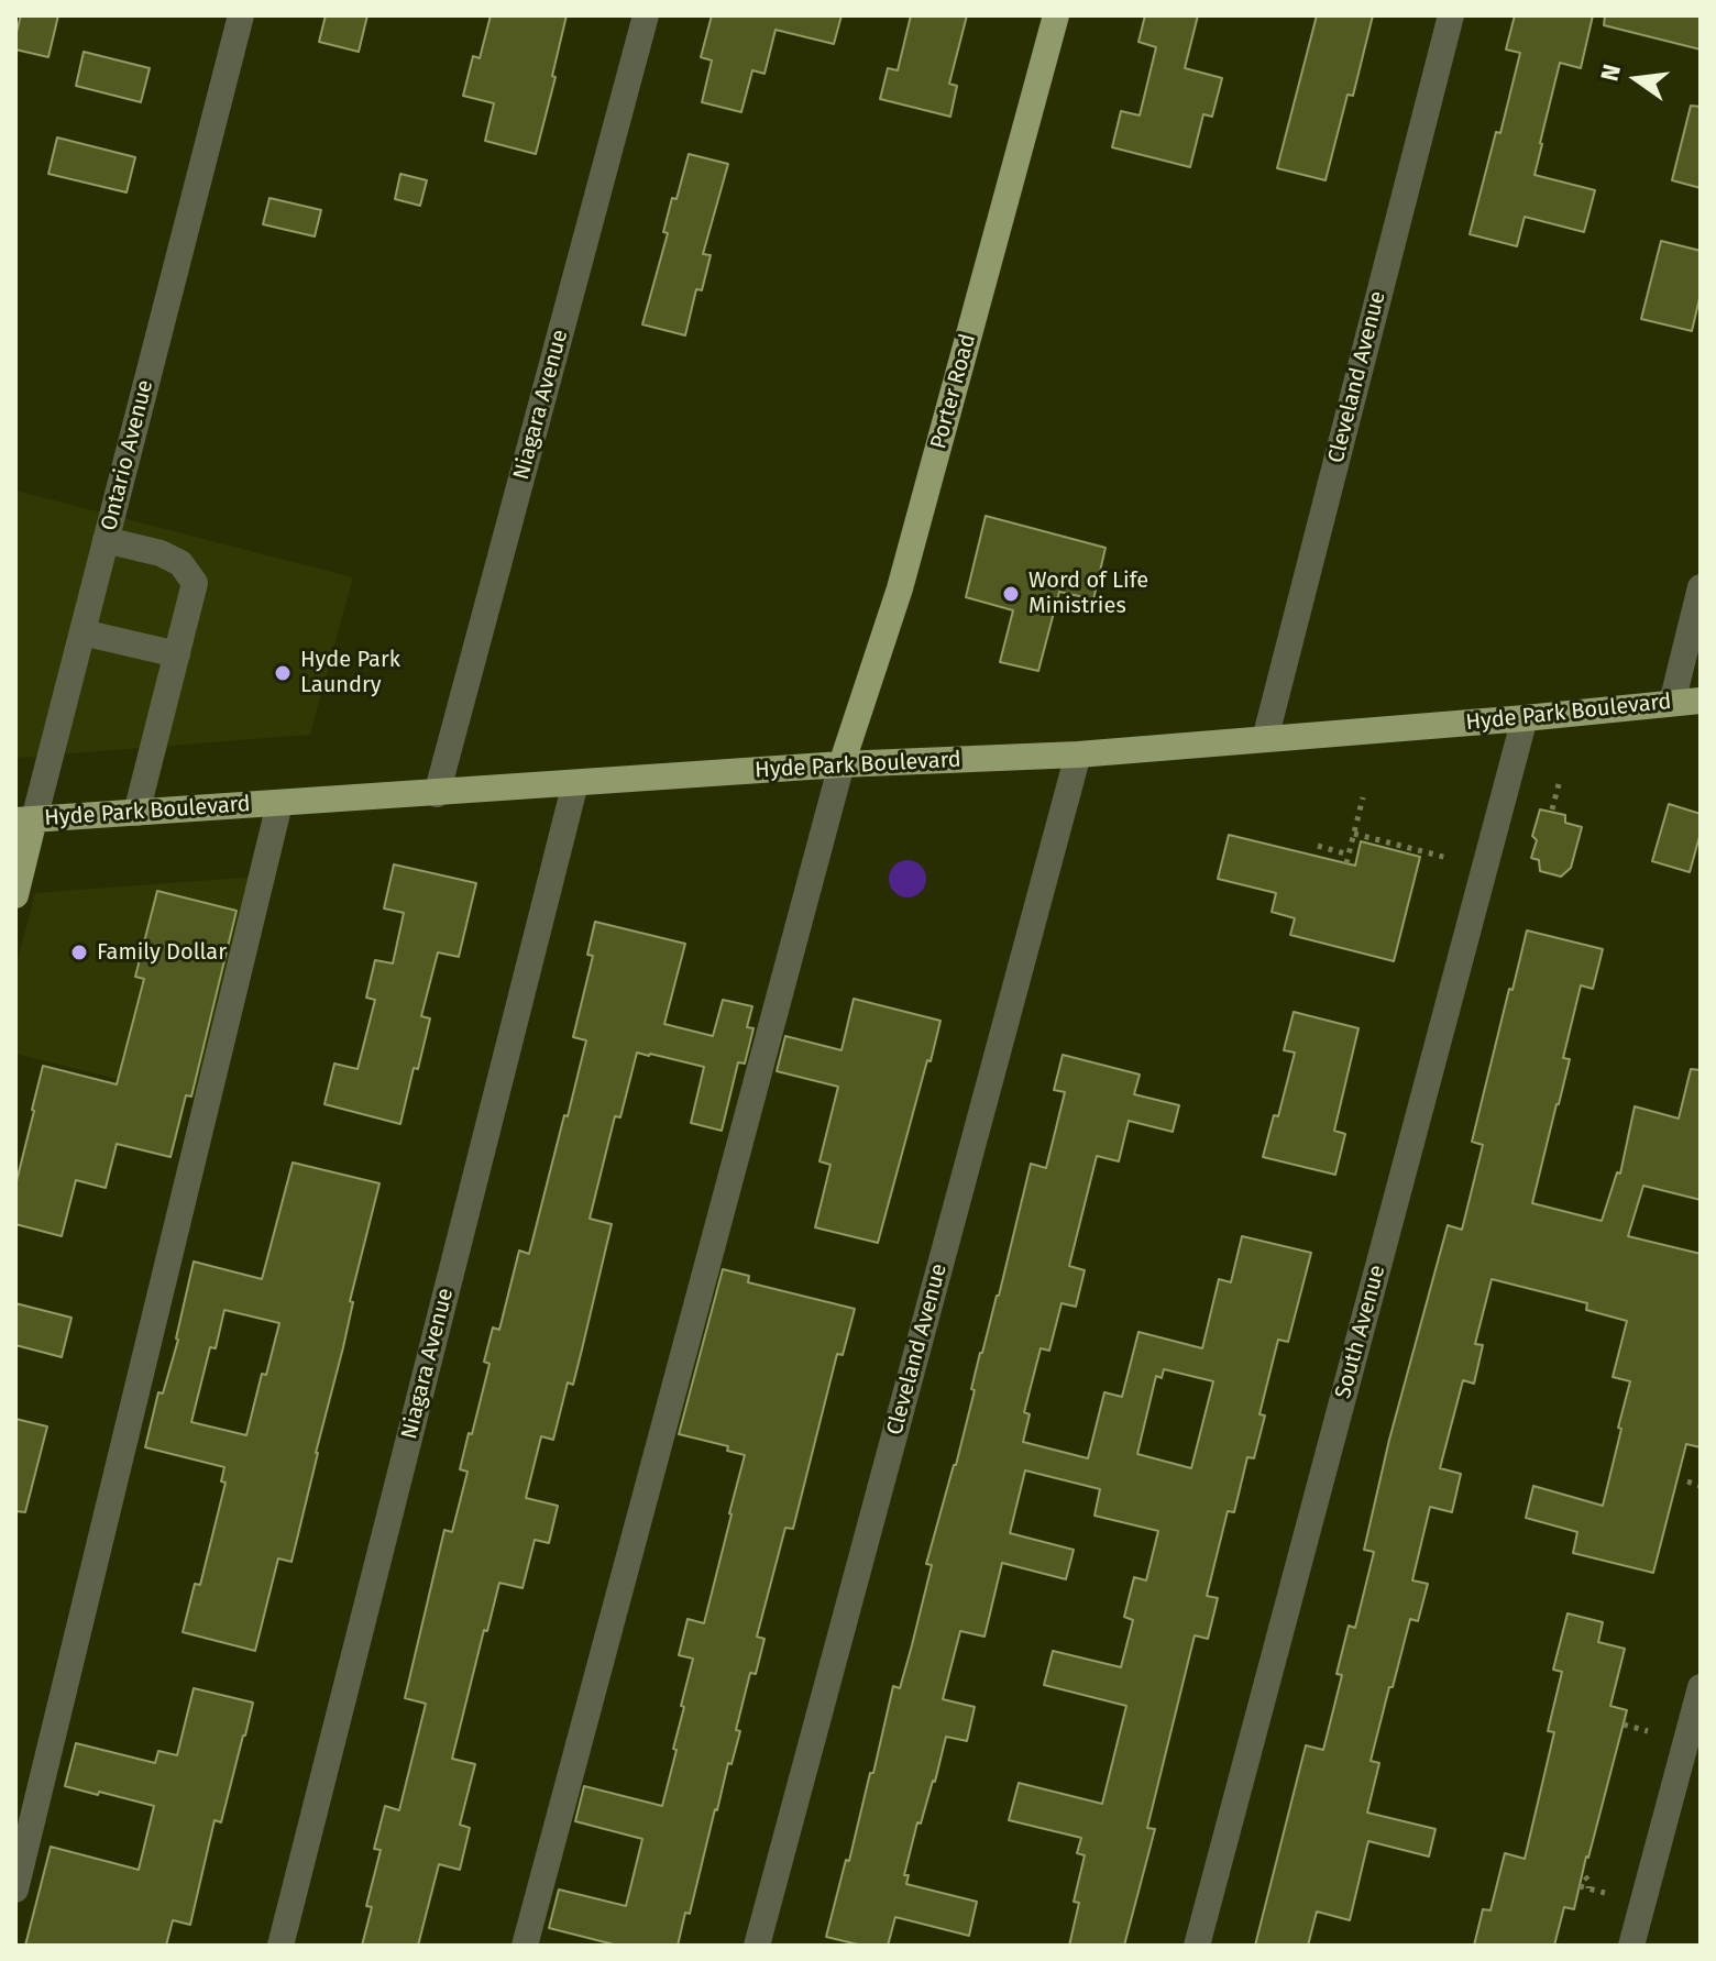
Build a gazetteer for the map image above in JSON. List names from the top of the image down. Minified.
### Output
{"streets":{"main road":["Porter Road","Ontario Avenue","Hyde Park Boulevard"],"street":["Cleveland Avenue","Niagara Avenue","South Avenue"]},"crossings":[["Cleveland Avenue","Hyde Park Boulevard"],["Porter Road","Hyde Park Boulevard"],["Niagara Avenue","Hyde Park Boulevard"],["Ontario Avenue","Hyde Park Boulevard"],["Hyde Park Boulevard","South Avenue"]],"places":["Word of Life Ministries","Hyde Park Laundry","Family Dollar"],"north":"left"}
